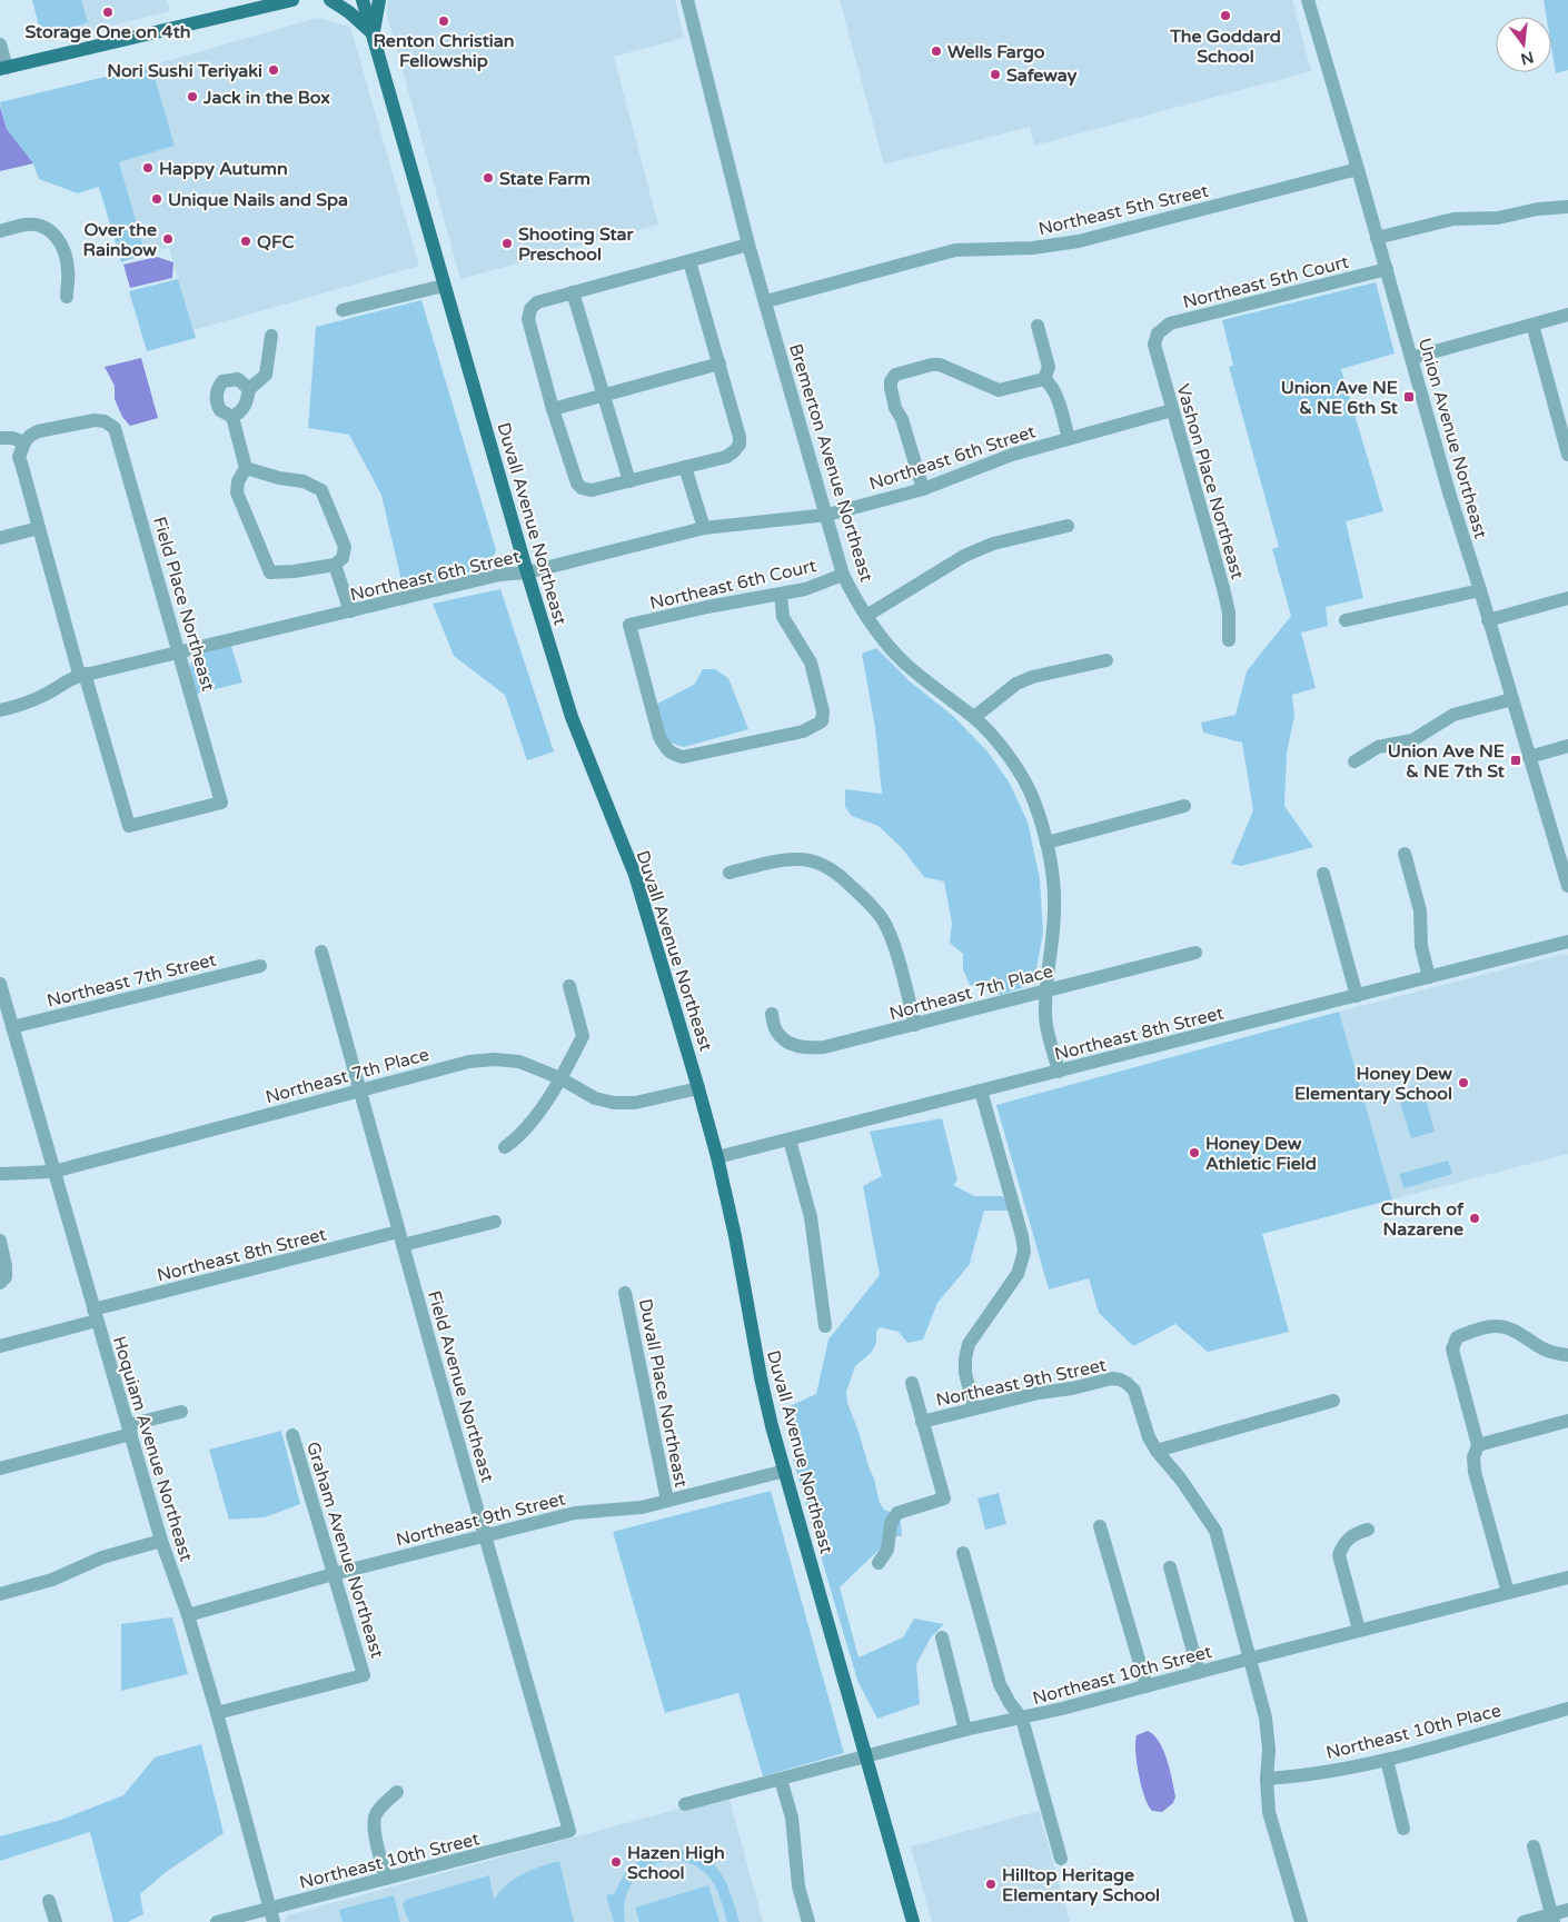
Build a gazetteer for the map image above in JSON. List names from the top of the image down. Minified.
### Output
{"streets":{"main road":["Duvall Avenue Northeast"],"street":["Northeast 5th Street","Northeast 5th Court","Union Avenue Northeast","Northeast 6th Street","Bremerton Avenue Northeast","Vashon Place Northeast","Northeast 6th Court","Field Place Northeast","Northeast 7th Street","Northeast 7th Place","Northeast 8th Street","Northeast 9th Street","Field Avenue Northeast","Duvall Place Northeast","Hoquiam Avenue Northeast","Graham Avenue Northeast","Northeast 10th Street","Northeast 10th Place"]},"crossings":[["Northeast 5th Street","Union Avenue Northeast"],["Northeast 5th Street","Bremerton Avenue Northeast"],["Northeast 5th Court","Union Avenue Northeast"],["Northeast 5th Court","Vashon Place Northeast"],["Northeast 6th Street","Bremerton Avenue Northeast"],["Northeast 6th Street","Vashon Place Northeast"],["Northeast 6th Street","Duvall Avenue Northeast"],["Northeast 6th Street","Field Place Northeast"],["Bremerton Avenue Northeast","Northeast 6th Court"],["Bremerton Avenue Northeast","Northeast 7th Place"],["Bremerton Avenue Northeast","Northeast 8th Street"],["Duvall Avenue Northeast","Northeast 7th Place"],["Duvall Avenue Northeast","Northeast 8th Street"],["Duvall Avenue Northeast","Northeast 9th Street"],["Duvall Avenue Northeast","Northeast 10th Street"],["Northeast 7th Street","Hoquiam Avenue Northeast"],["Northeast 7th Place","Field Avenue Northeast"],["Northeast 7th Place","Hoquiam Avenue Northeast"],["Northeast 8th Street","Field Avenue Northeast"],["Northeast 8th Street","Hoquiam Avenue Northeast"],["Northeast 9th Street","Field Avenue Northeast"],["Northeast 9th Street","Duvall Place Northeast"],["Northeast 9th Street","Hoquiam Avenue Northeast"],["Northeast 9th Street","Graham Avenue Northeast"],["Field Avenue Northeast","Northeast 10th Street"],["Hoquiam Avenue Northeast","Graham Avenue Northeast"],["Hoquiam Avenue Northeast","Northeast 10th Street"]],"places":{"other":["Storage One on 4th","The Goddard School","Renton Christian Fellowship","Wells Fargo","Nori Sushi Teriyaki","Safeway","Jack in the Box","Happy Autumn","State Farm","Unique Nails and Spa","Over the Rainbow","QFC","Shooting Star Preschool","Honey Dew Elementary School","Honey Dew Athletic Field","Church of Nazarene","Hazen High School","Hilltop Heritage Elementary School"],"transit":["Union Ave NE & NE 6th St","Union Ave NE & NE 7th St"]},"north":"bottom"}
